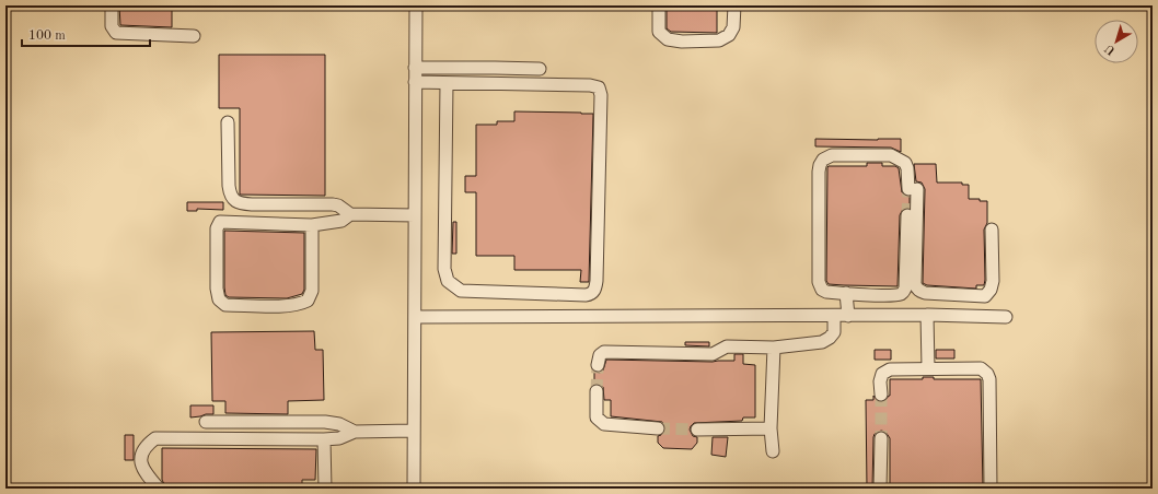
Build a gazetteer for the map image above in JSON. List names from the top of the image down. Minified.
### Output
{"scale_bar":"100 m","north":"bottom left"}
